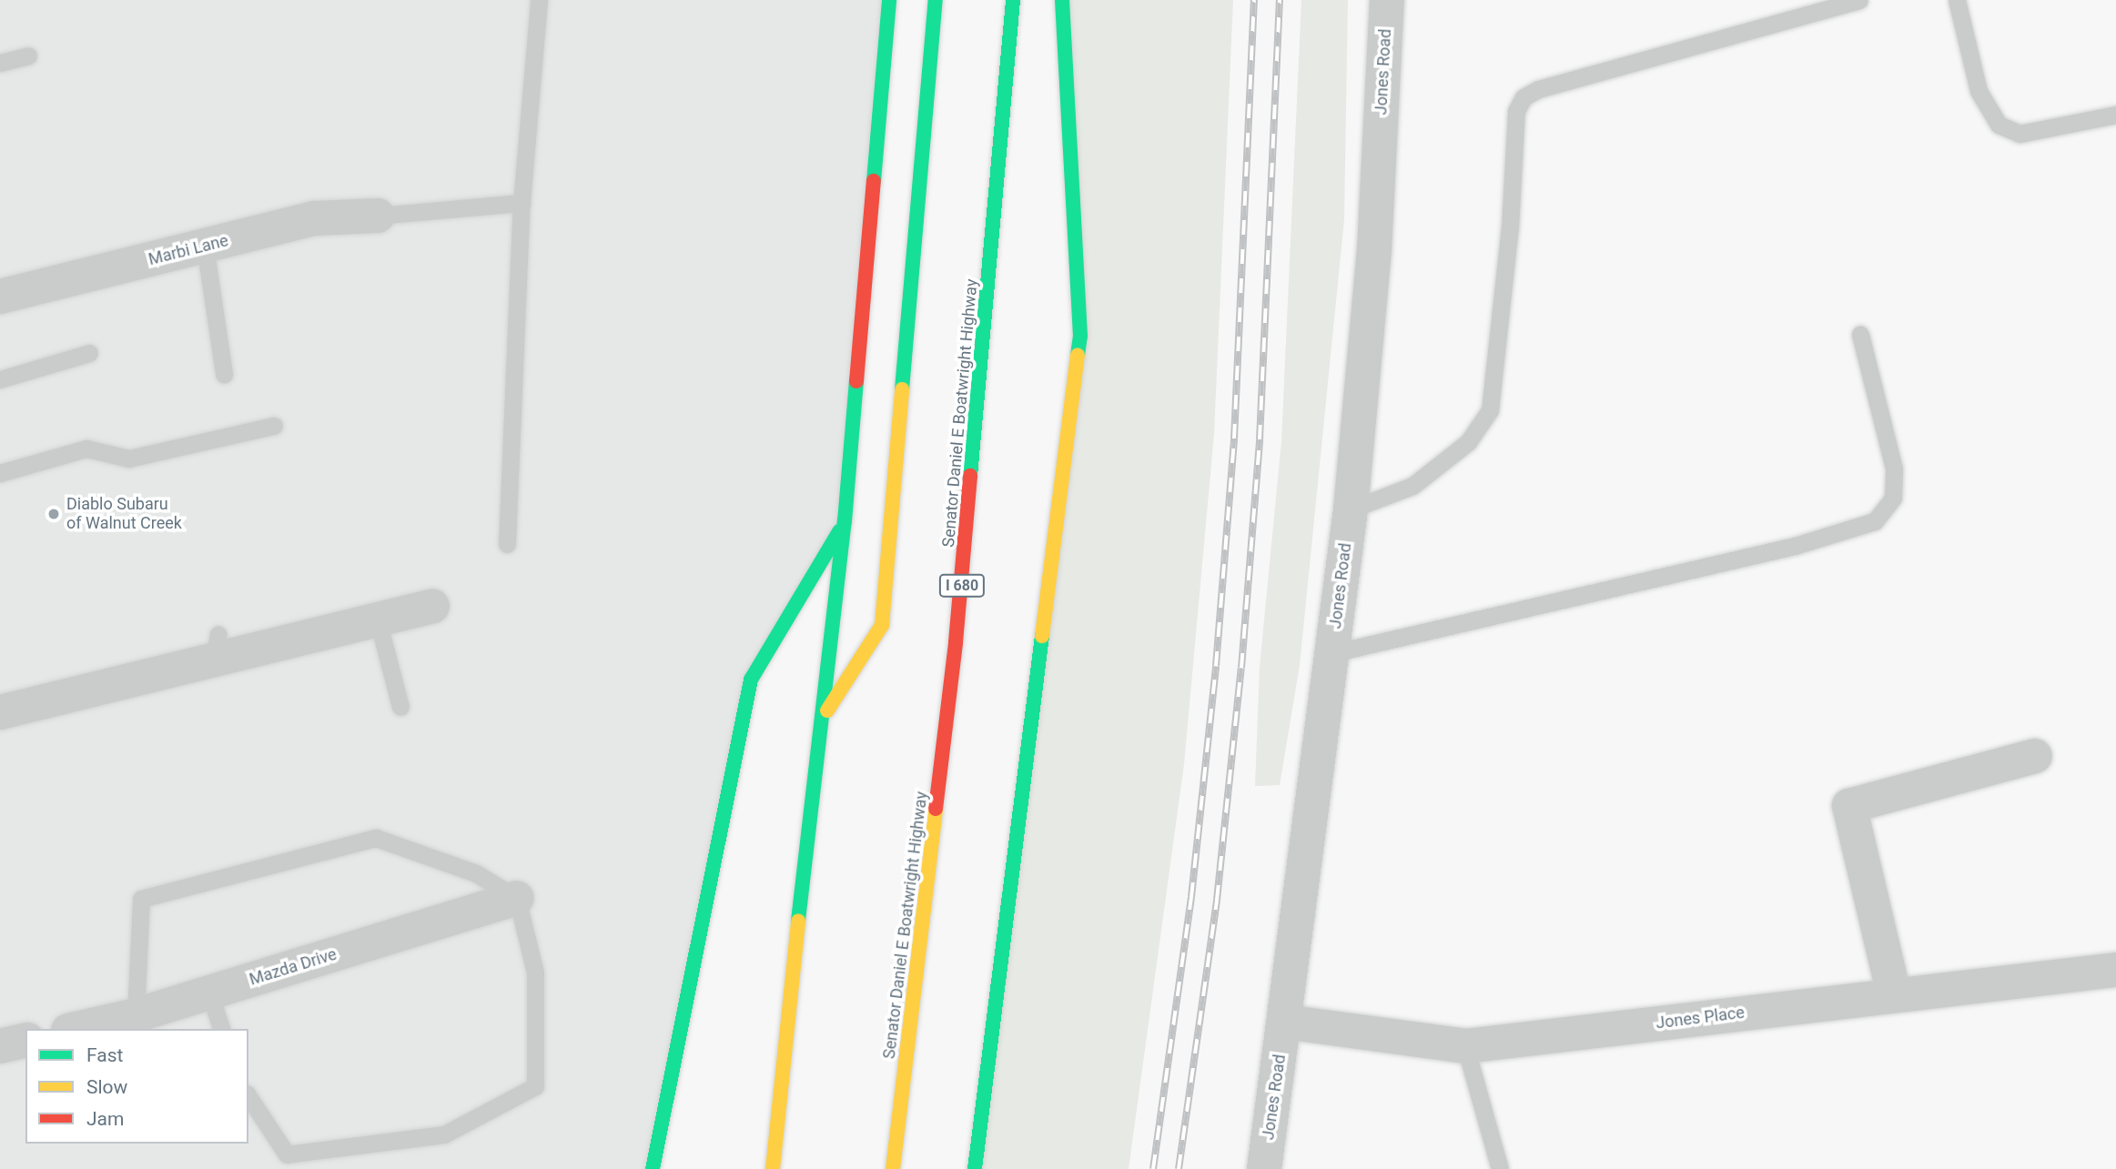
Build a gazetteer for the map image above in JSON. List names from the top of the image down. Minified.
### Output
{"streets":{"highway":["Senator Daniel E Boatwright Highway","I 680"],"street":["Jones Road","Marbi Lane","Mazda Drive","Jones Place"]},"crossings":[["Jones Road","Jones Place"]],"places":["Diablo Subaru of Walnut Creek"],"legend":["Fast","Slow","Jam"]}
